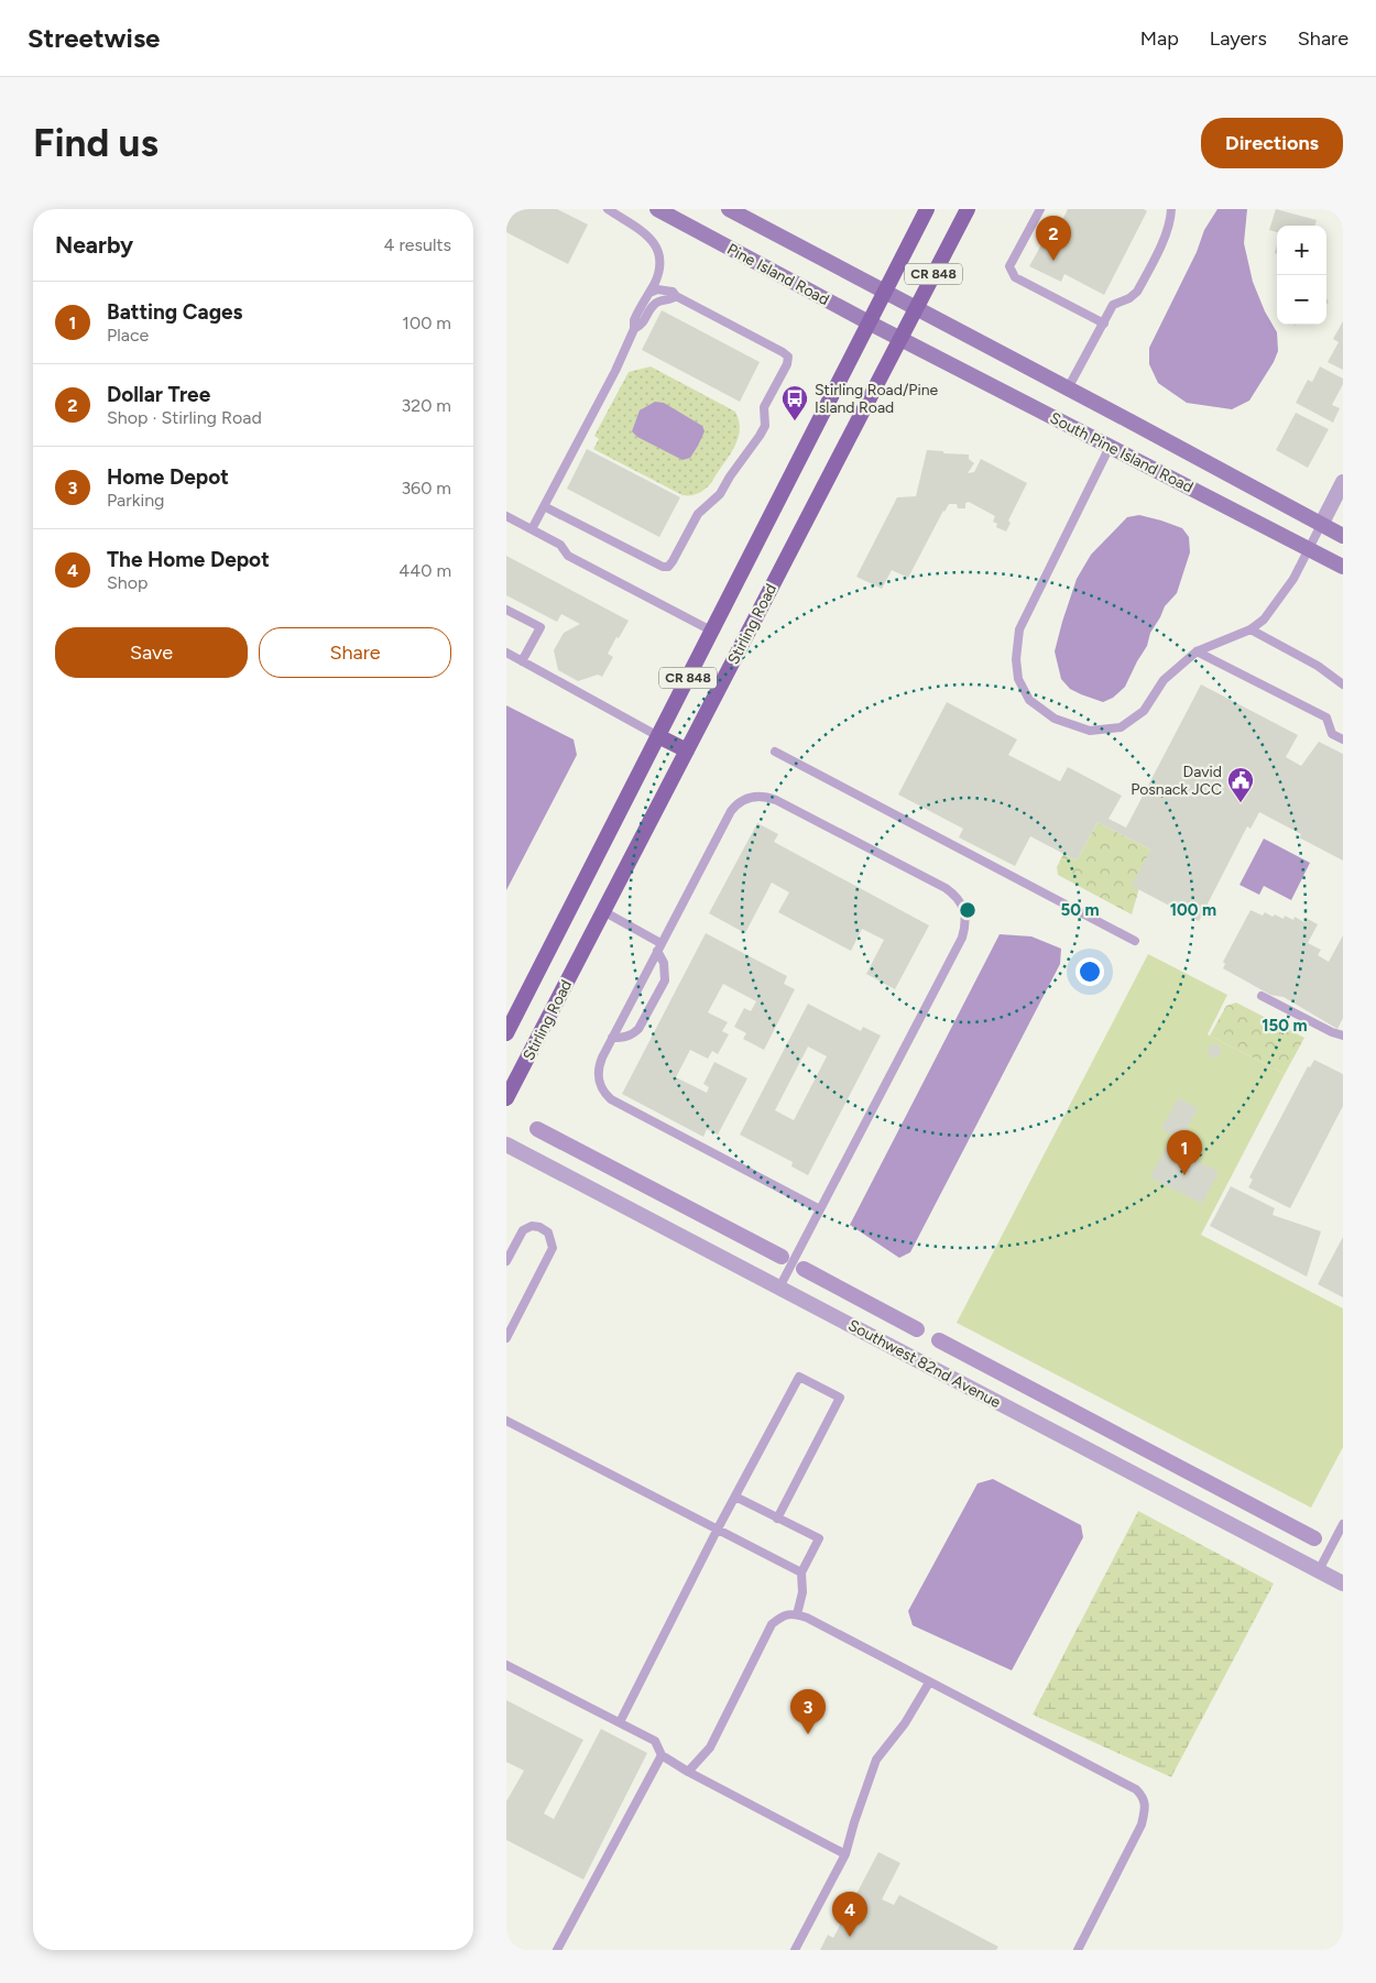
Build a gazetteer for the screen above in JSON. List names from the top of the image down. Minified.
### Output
{"streets":{"main road":["Pine Island Road","CR 848","South Pine Island Road","Stirling Road"],"street":["Southwest 82nd Avenue"]},"crossings":[["Pine Island Road","South Pine Island Road"],["Pine Island Road","Stirling Road"],["South Pine Island Road","Stirling Road"]],"places":{"bus stop":["Stirling Road/Pine Island Road"],"public building":["David Posnack JCC"]},"page":{"header":"Streetwise","nav":["Map","Layers","Share"],"buttons":["Directions",["Save","Share"]],"title":"Find us","heading":["Nearby","4 results"],"pins":["2","1","3","4"],"map_buttons":["+","−"],"list":[{"mark":"1","name":"Batting Cages","note":"Place","value":"100 m"},{"mark":"2","name":"Dollar Tree","note":"Shop · Stirling Road","value":"320 m"},{"mark":"3","name":"Home Depot","note":"Parking","value":"360 m"},{"mark":"4","name":"The Home Depot","note":"Shop","value":"440 m"}]},"rings":["50 m","100 m","150 m"]}
